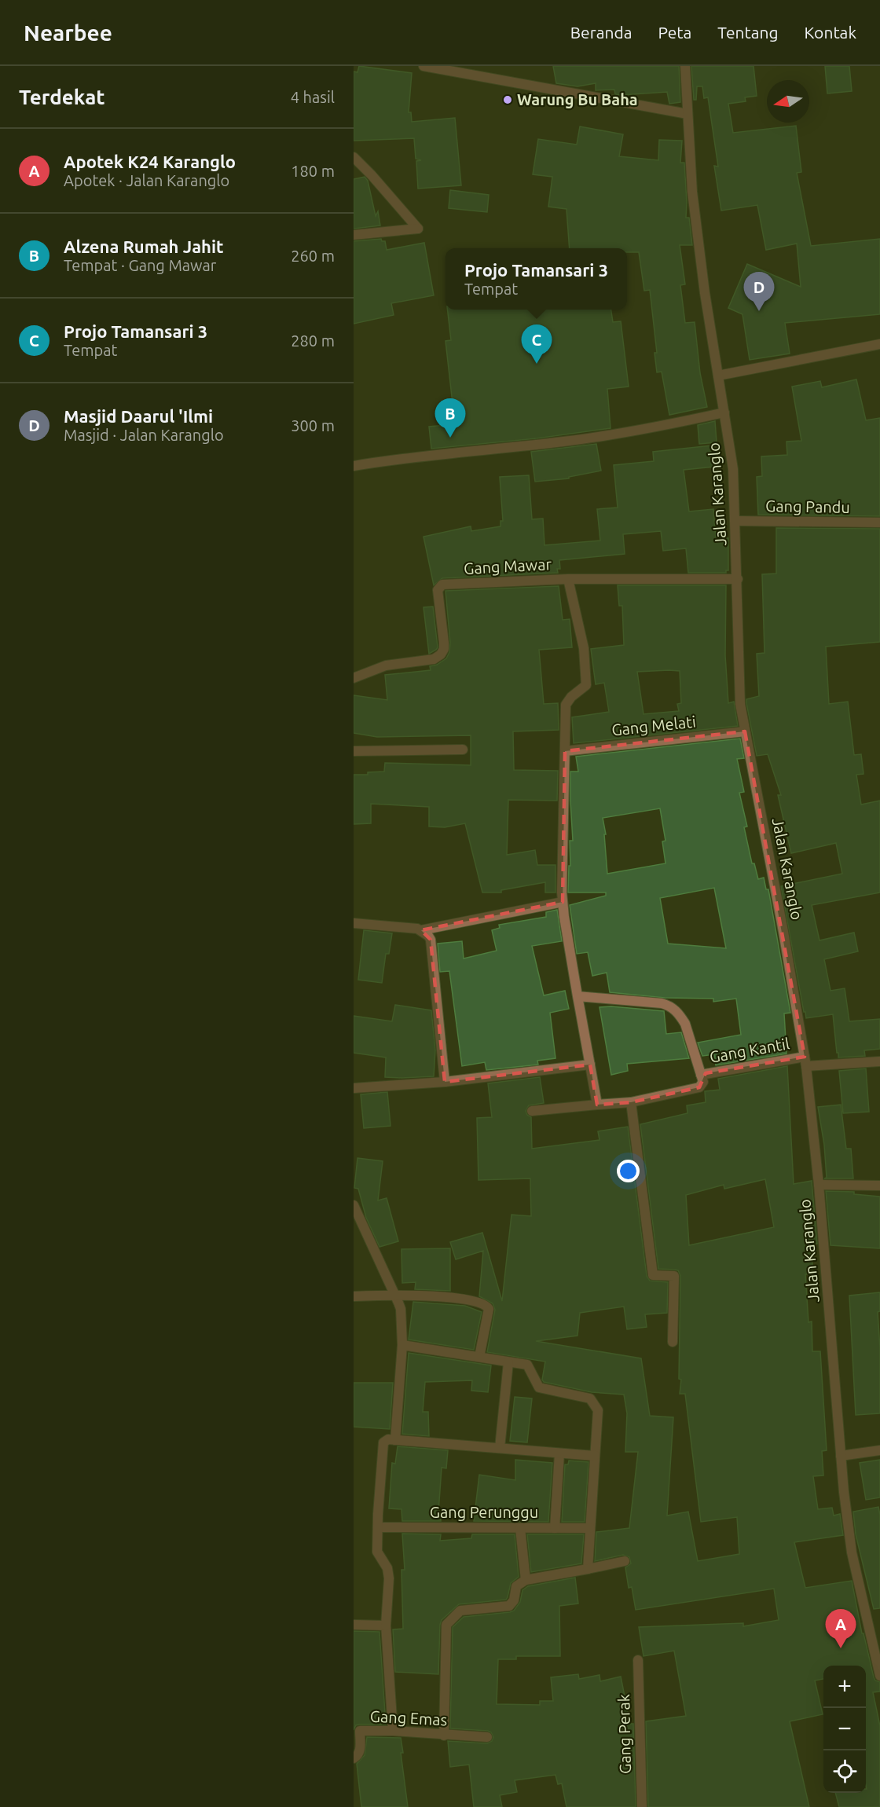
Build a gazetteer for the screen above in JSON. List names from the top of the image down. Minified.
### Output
{"streets":{"street":["Jalan Karanglo","Gang Pandu","Gang Mawar","Gang Melati","Gang Kantil","Gang Perunggu","Gang Emas","Gang Perak"]},"crossings":[["Jalan Karanglo","Gang Pandu"],["Jalan Karanglo","Gang Mawar"],["Jalan Karanglo","Gang Melati"],["Jalan Karanglo","Gang Kantil"]],"places":["Warung Bu Baha"],"north":"left","page":{"header":"Nearbee","nav":["Beranda","Peta","Tentang","Kontak"],"heading":["Terdekat","4 hasil"],"list":[{"mark":"A","name":"Apotek K24 Karanglo","note":"Apotek · Jalan Karanglo","value":"180 m"},{"mark":"B","name":"Alzena Rumah Jahit","note":"Tempat · Gang Mawar","value":"260 m"},{"mark":"C","name":"Projo Tamansari 3","note":"Tempat","value":"280 m"},{"mark":"D","name":"Masjid Daarul 'Ilmi","note":"Masjid · Jalan Karanglo","value":"300 m"}],"popup":["Projo Tamansari 3","Tempat"],"pins":["D","C","B","A"],"map_buttons":["+","−"]}}
